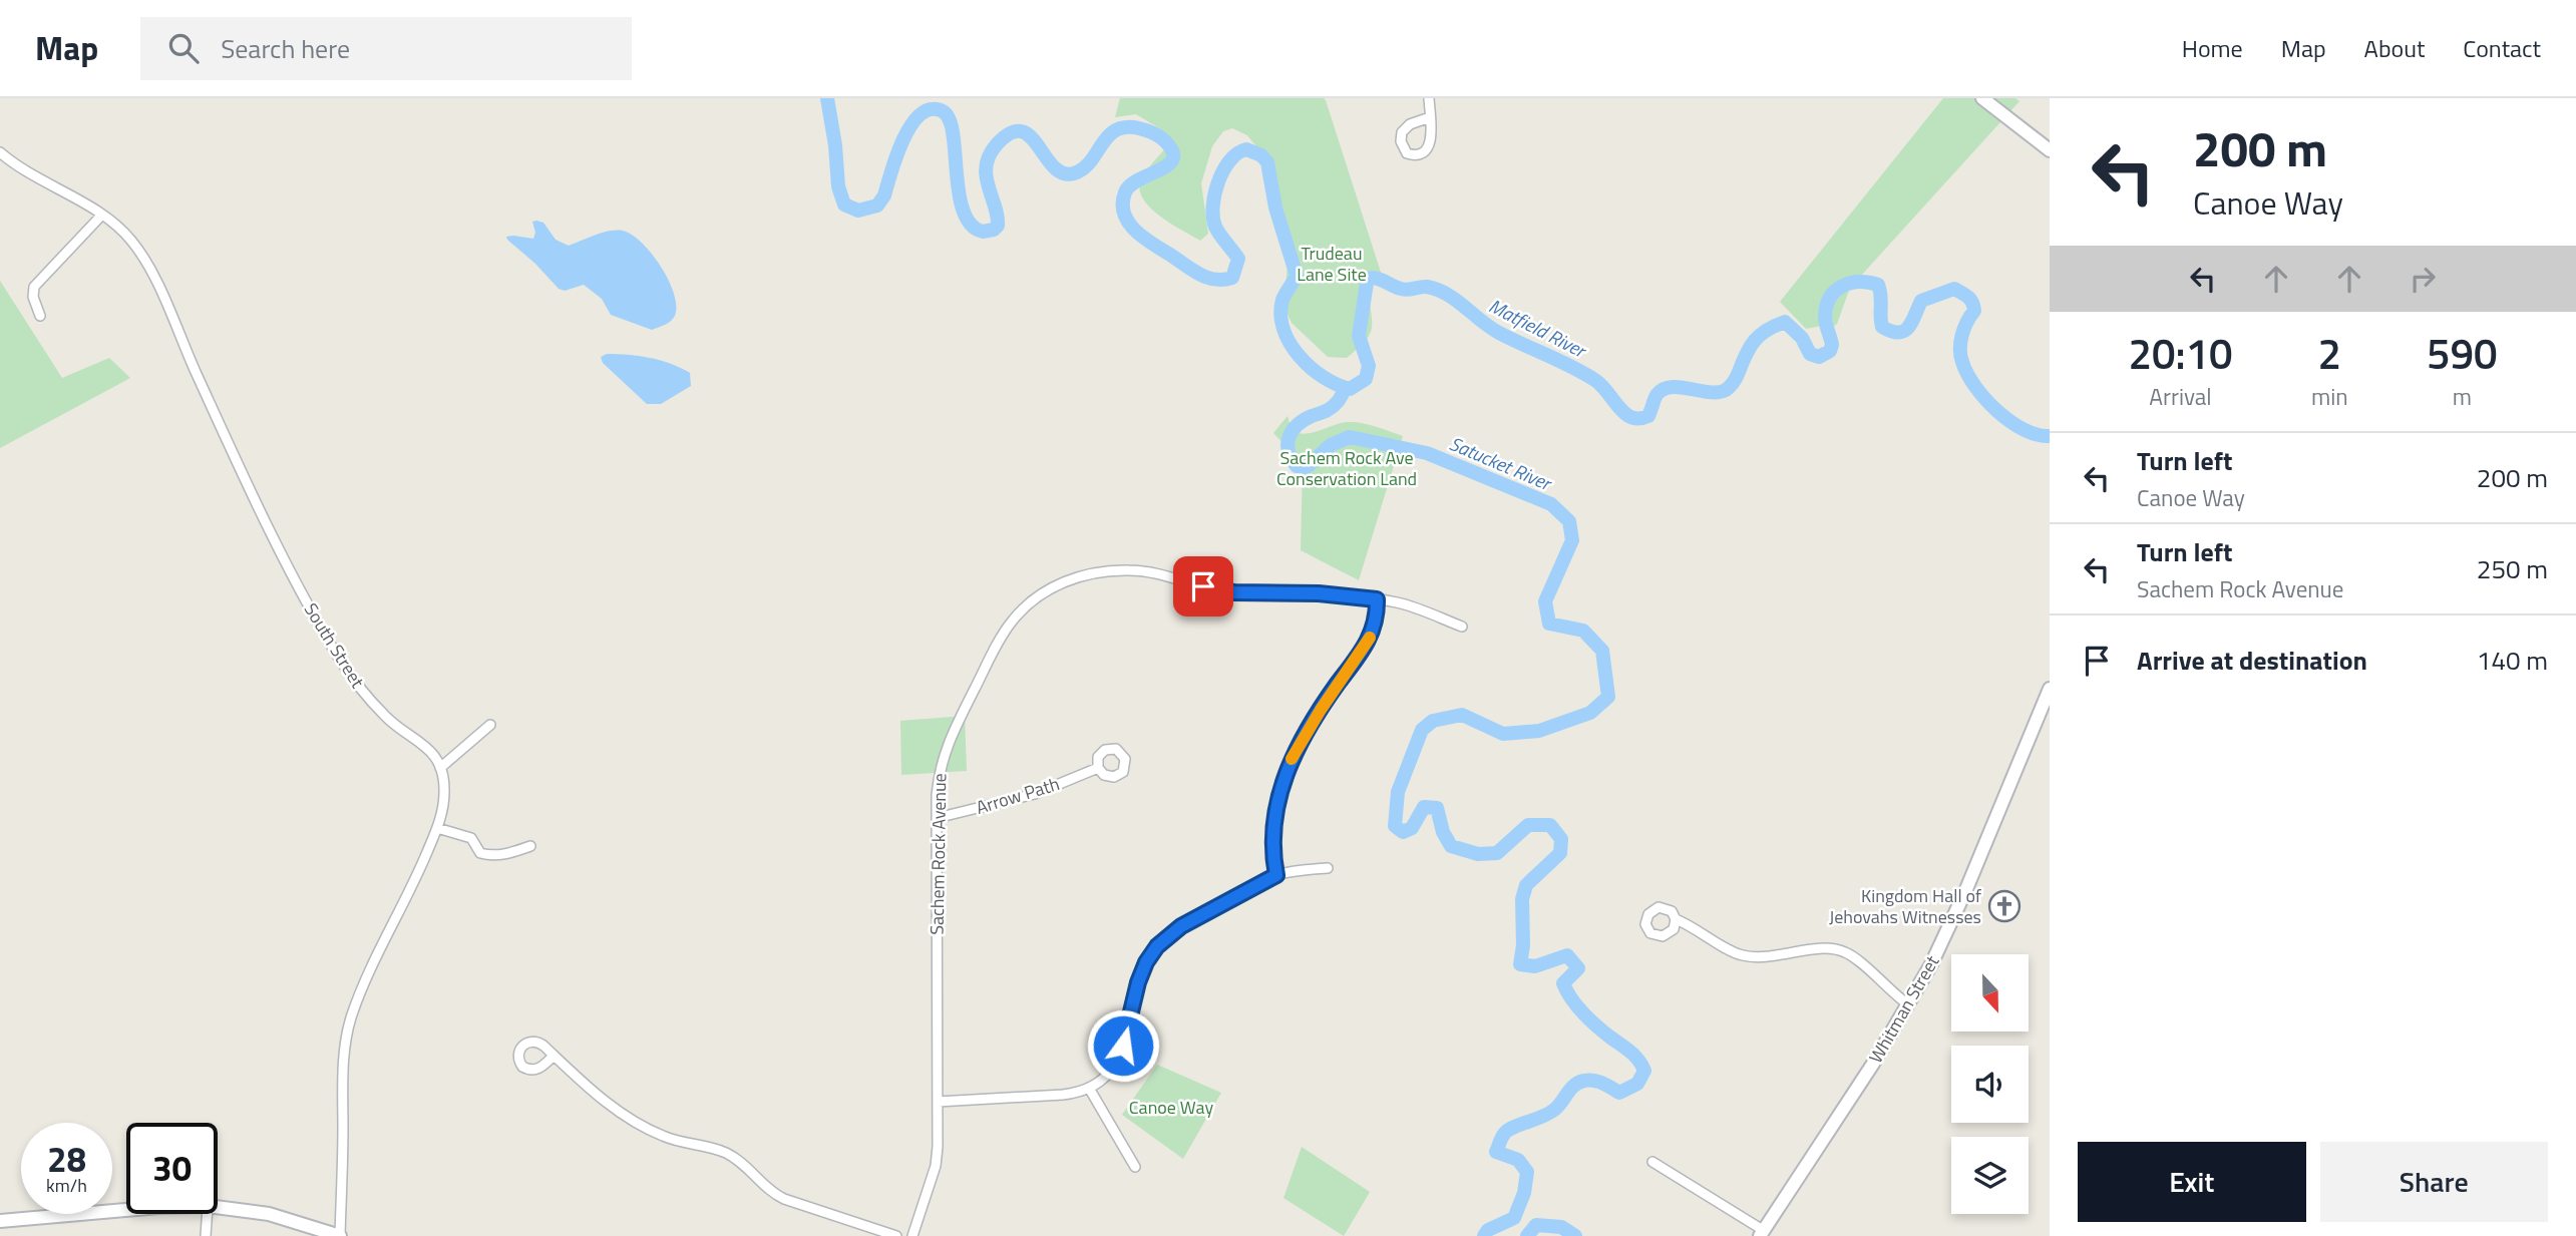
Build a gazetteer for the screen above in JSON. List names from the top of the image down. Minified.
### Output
{"streets":{"main road":["Whitman Street"],"street":["South Street","Arrow Path","Sachem Rock Avenue"]},"crossings":[["Arrow Path","Sachem Rock Avenue"]],"water":["Matfield River","Satucket River"],"parks":["Trudeau Lane Site","Sachem Rock Ave Conservation Land","Canoe Way"],"places":{"church":["Kingdom Hall of Jehovahs Witnesses"]},"north":"bottom","page":{"header":"Map","search":"Search here","nav":["Home","Map","About","Contact"],"turn":["200 m","Canoe Way"],"eta":["20:10","Arrival","2","min","590","m"],"list":[{"name":"Turn left","note":"Canoe Way","value":"200 m"},{"name":"Turn left","note":"Sachem Rock Avenue","value":"250 m"},{"name":"Arrive at destination","value":"140 m"}],"speed":"28 km/h","limit":"30","buttons":["Exit","Share"]}}
